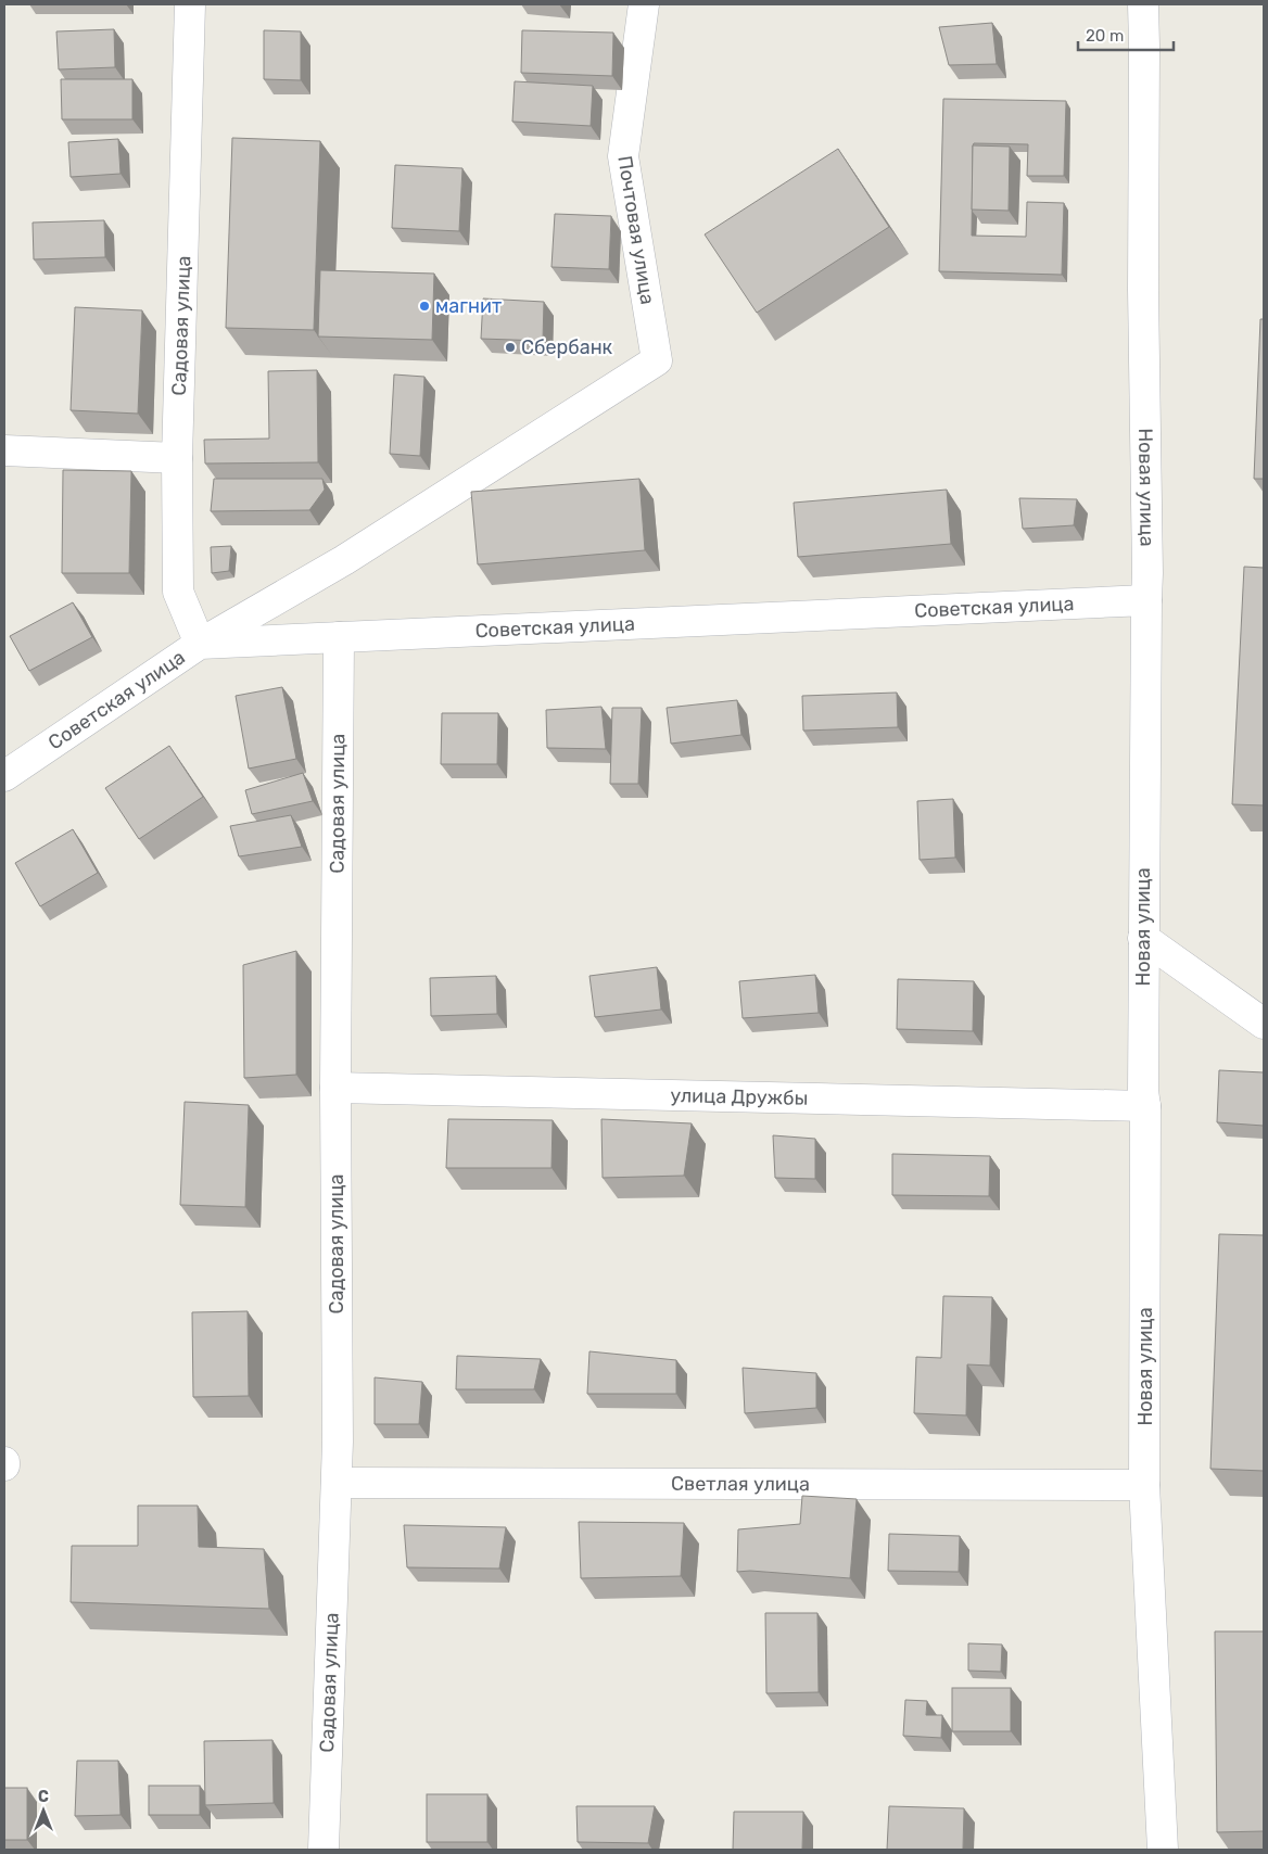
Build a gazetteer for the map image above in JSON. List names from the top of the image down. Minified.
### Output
{"streets":{"street":["Почтовая улица","Садовая улица","Новая улица","Советская улица","улица Дружбы","Светлая улица"]},"crossings":[["Почтовая улица","Садовая улица"],["Почтовая улица","Советская улица"],["Садовая улица","Советская улица"],["Садовая улица","улица Дружбы"],["Садовая улица","Светлая улица"],["Новая улица","Советская улица"],["Новая улица","улица Дружбы"],["Новая улица","Светлая улица"]],"places":["магнит","Сбербанк"],"scale_bar":"20 m","north":"top"}
